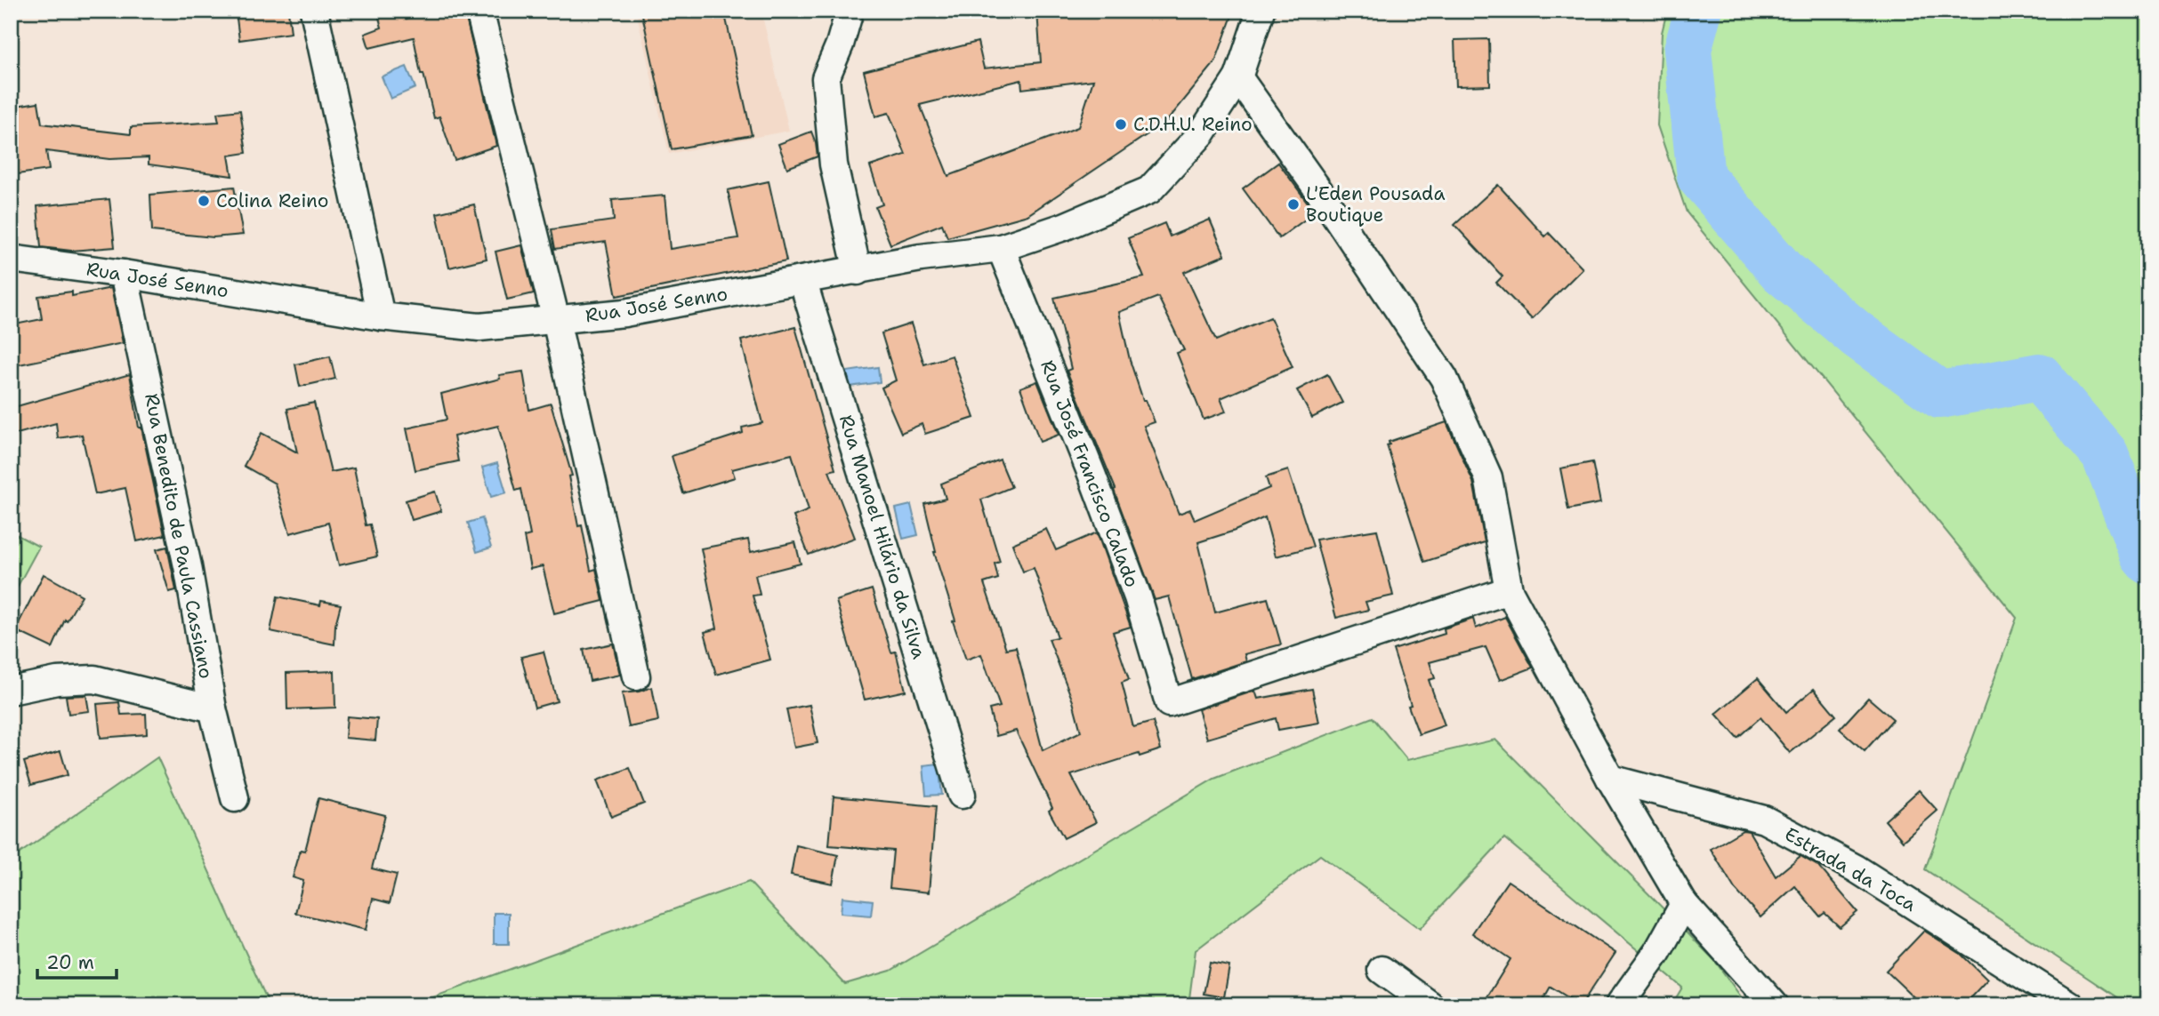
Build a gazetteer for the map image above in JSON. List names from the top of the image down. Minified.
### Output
{"streets":{"street":["Rua José Senno","Rua José Francisco Calado","Rua Benedito de Paula Cassiano","Rua Manoel Hilário da Silva","Estrada da Toca"]},"crossings":[["Rua José Senno","Rua José Francisco Calado"],["Rua José Senno","Rua Benedito de Paula Cassiano"],["Rua José Senno","Rua Manoel Hilário da Silva"]],"places":["C.D.H.U. Reino","Colina Reino","L'Eden Pousada Boutique"],"scale_bar":"20 m"}
